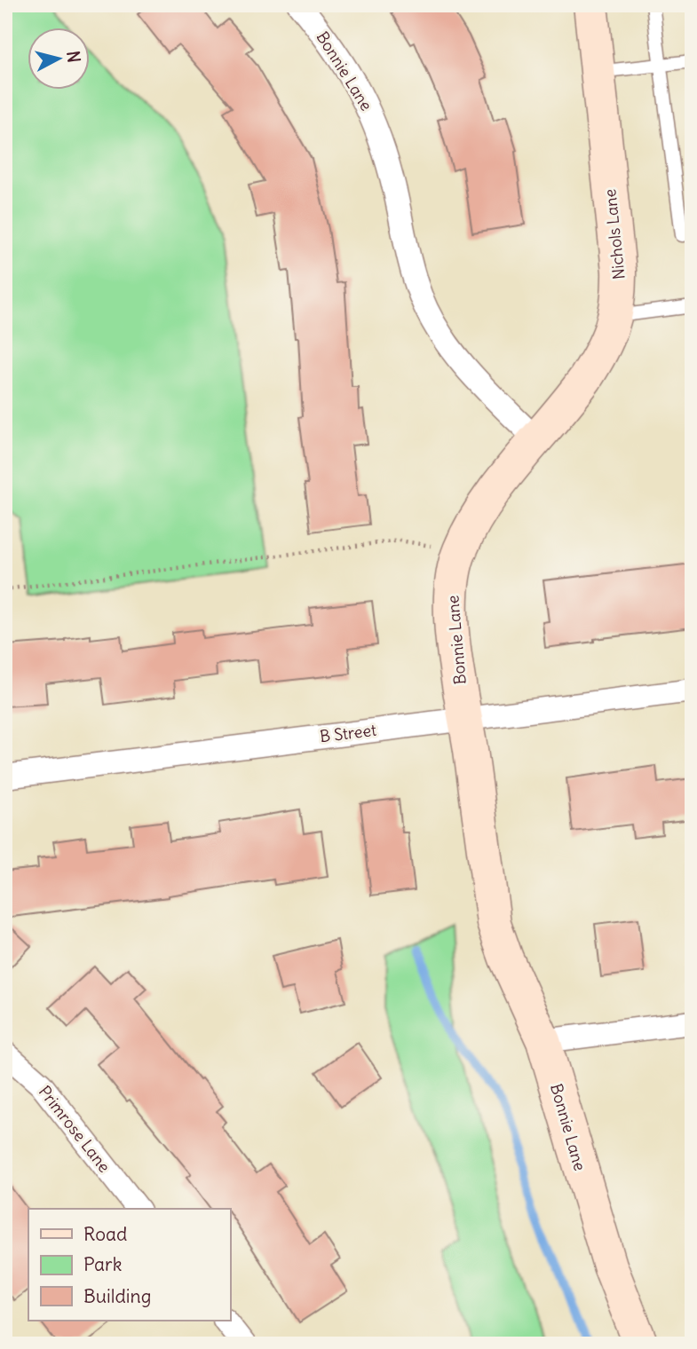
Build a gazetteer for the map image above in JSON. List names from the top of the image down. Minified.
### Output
{"streets":{"street":["Bonnie Lane","Nichols Lane","B Street","Primrose Lane"]},"crossings":[["Bonnie Lane","Nichols Lane"],["Bonnie Lane","B Street"]],"legend":["Road","Park","Building"],"north":"right"}
